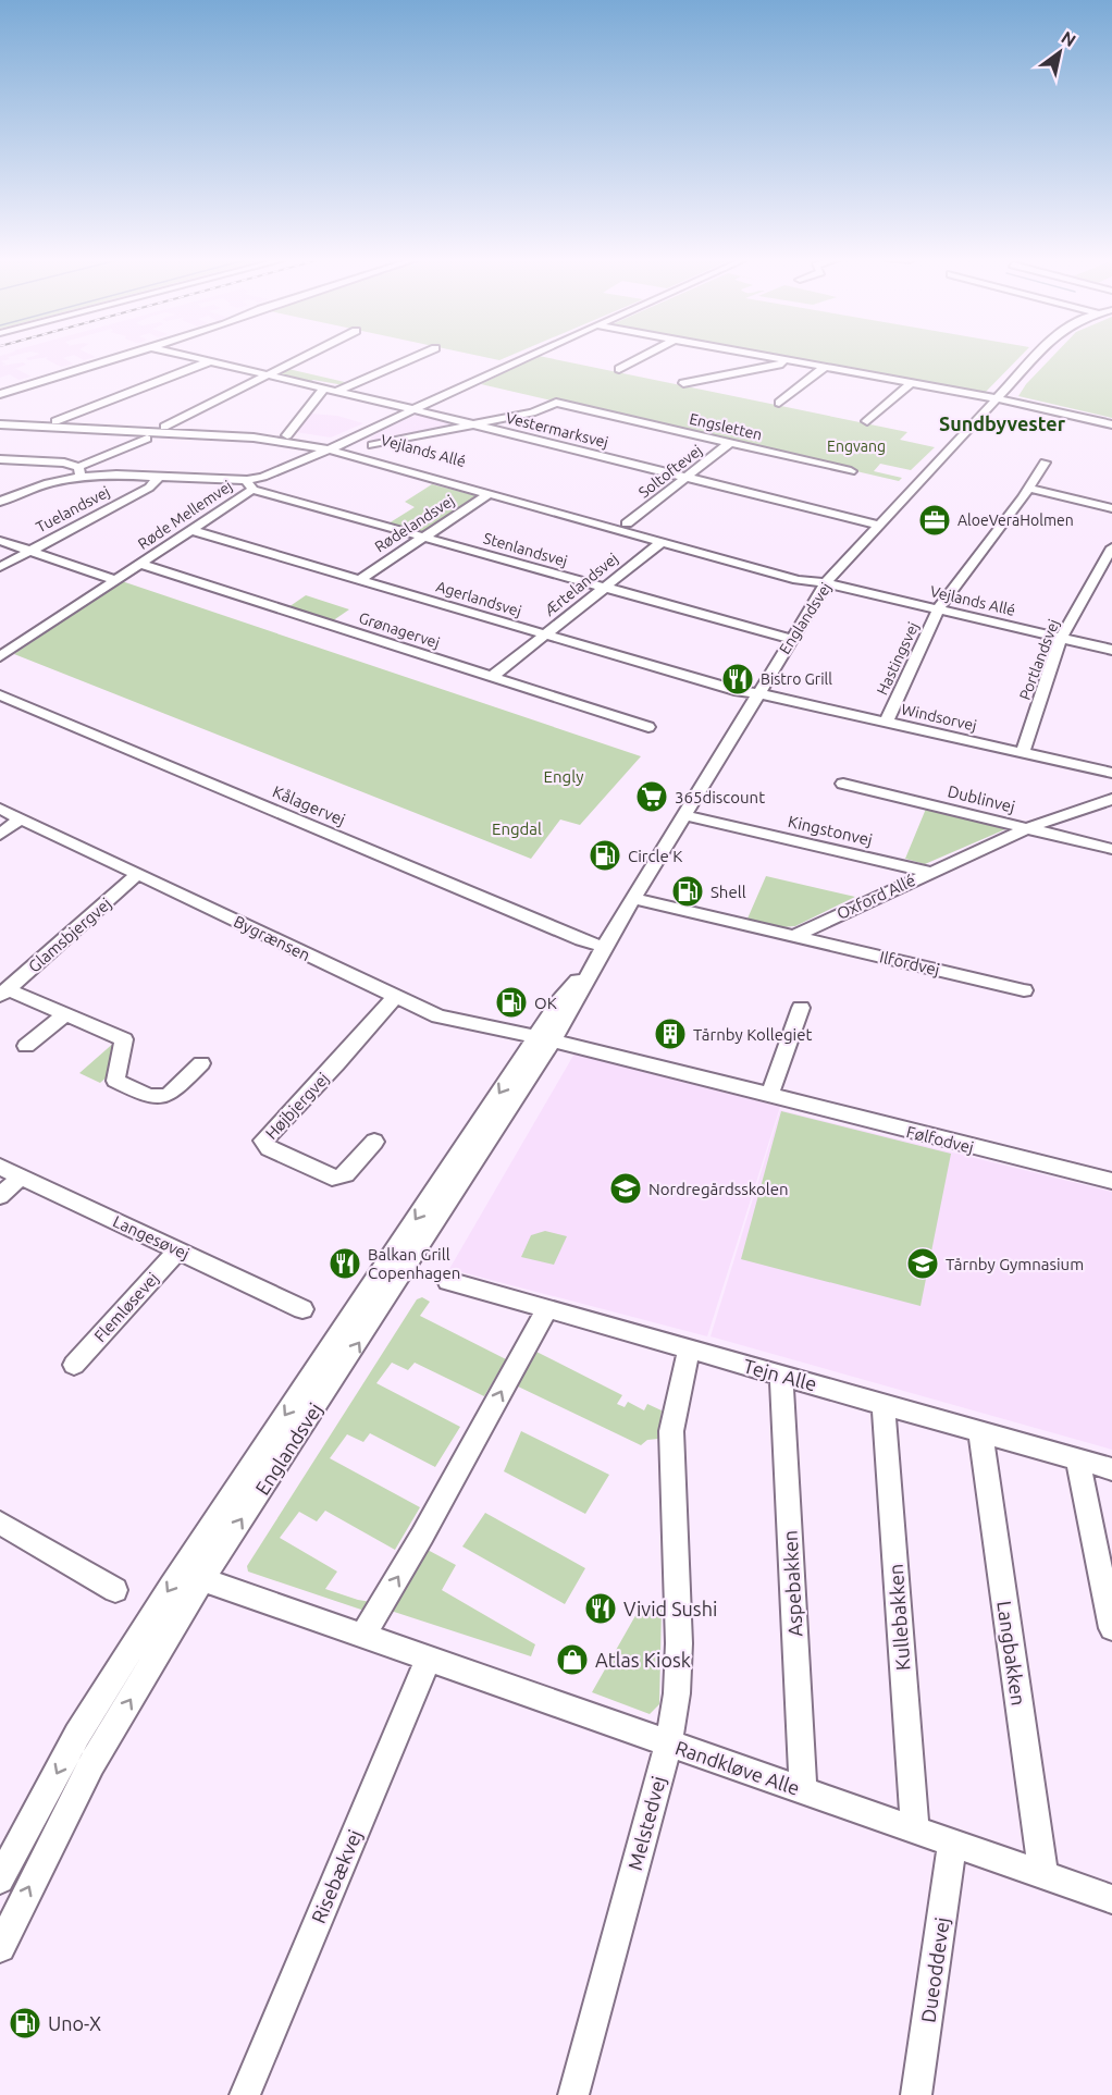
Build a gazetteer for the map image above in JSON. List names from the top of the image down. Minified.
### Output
{"streets":{"street":["Engsletten","Vestermarksvej","Vejlands Allé","Soltoftevej","Tuelandsvej","Røde Mellemvej","Rødelandsvej","Stenlandsvej","Ærtelandsvej","Agerlandsvej","Englandsvej","Grønagervej","Hastingsvej","Portlandsvej","Windsorvej","Dublinvej","Kålagervej","Kingstonvej","Oxford Allé","Glamsbjergvej","Bygrænsen","Ilfordvej","Højbjergvej","Følfodvej","Langesøvej","Flemløsevej","Tejn Alle","Aspebakken","Kullebakken","Langbakken","Randkløve Alle","Melstedvej","Risebækvej","Dueoddevej"]},"crossings":[["Engsletten","Vestermarksvej"],["Engsletten","Soltoftevej"],["Vestermarksvej","Soltoftevej"],["Vestermarksvej","Røde Mellemvej"],["Vestermarksvej","Englandsvej"],["Vejlands Allé","Soltoftevej"],["Vejlands Allé","Røde Mellemvej"],["Vejlands Allé","Rødelandsvej"],["Vejlands Allé","Ærtelandsvej"],["Vejlands Allé","Englandsvej"],["Vejlands Allé","Hastingsvej"],["Vejlands Allé","Portlandsvej"],["Tuelandsvej","Stenlandsvej"],["Røde Mellemvej","Stenlandsvej"],["Røde Mellemvej","Agerlandsvej"],["Røde Mellemvej","Grønagervej"],["Rødelandsvej","Stenlandsvej"],["Rødelandsvej","Agerlandsvej"],["Stenlandsvej","Ærtelandsvej"],["Stenlandsvej","Englandsvej"],["Ærtelandsvej","Agerlandsvej"],["Ærtelandsvej","Grønagervej"],["Agerlandsvej","Englandsvej"],["Agerlandsvej","Windsorvej"],["Englandsvej","Windsorvej"],["Englandsvej","Kålagervej"],["Englandsvej","Kingstonvej"],["Englandsvej","Bygrænsen"],["Englandsvej","Følfodvej"],["Englandsvej","Randkløve Alle"],["Hastingsvej","Windsorvej"],["Portlandsvej","Windsorvej"],["Dublinvej","Oxford Allé"],["Kingstonvej","Oxford Allé"],["Oxford Allé","Ilfordvej"],["Glamsbjergvej","Bygrænsen"],["Bygrænsen","Højbjergvej"],["Bygrænsen","Følfodvej"],["Langesøvej","Flemløsevej"],["Tejn Alle","Aspebakken"],["Tejn Alle","Kullebakken"],["Tejn Alle","Langbakken"],["Tejn Alle","Melstedvej"],["Aspebakken","Randkløve Alle"],["Kullebakken","Randkløve Alle"],["Langbakken","Randkløve Alle"],["Randkløve Alle","Melstedvej"],["Randkløve Alle","Risebækvej"],["Randkløve Alle","Dueoddevej"]],"districts":["Sundbyvester"],"parks":["Engvang","Engly","Engdal"],"places":{"office":["AloeVeraHolmen"],"restaurant":["Bistro Grill","Balkan Grill Copenhagen","Vivid Sushi"],"supermarket":["365discount"],"fuel station":["Circle K","Shell","OK","Uno-X"],"building":["Tårnby Kollegiet"],"school or university":["Nordregårdsskolen","Tårnby Gymnasium"],"shop":["Atlas Kiosk"]},"north":"top right"}
